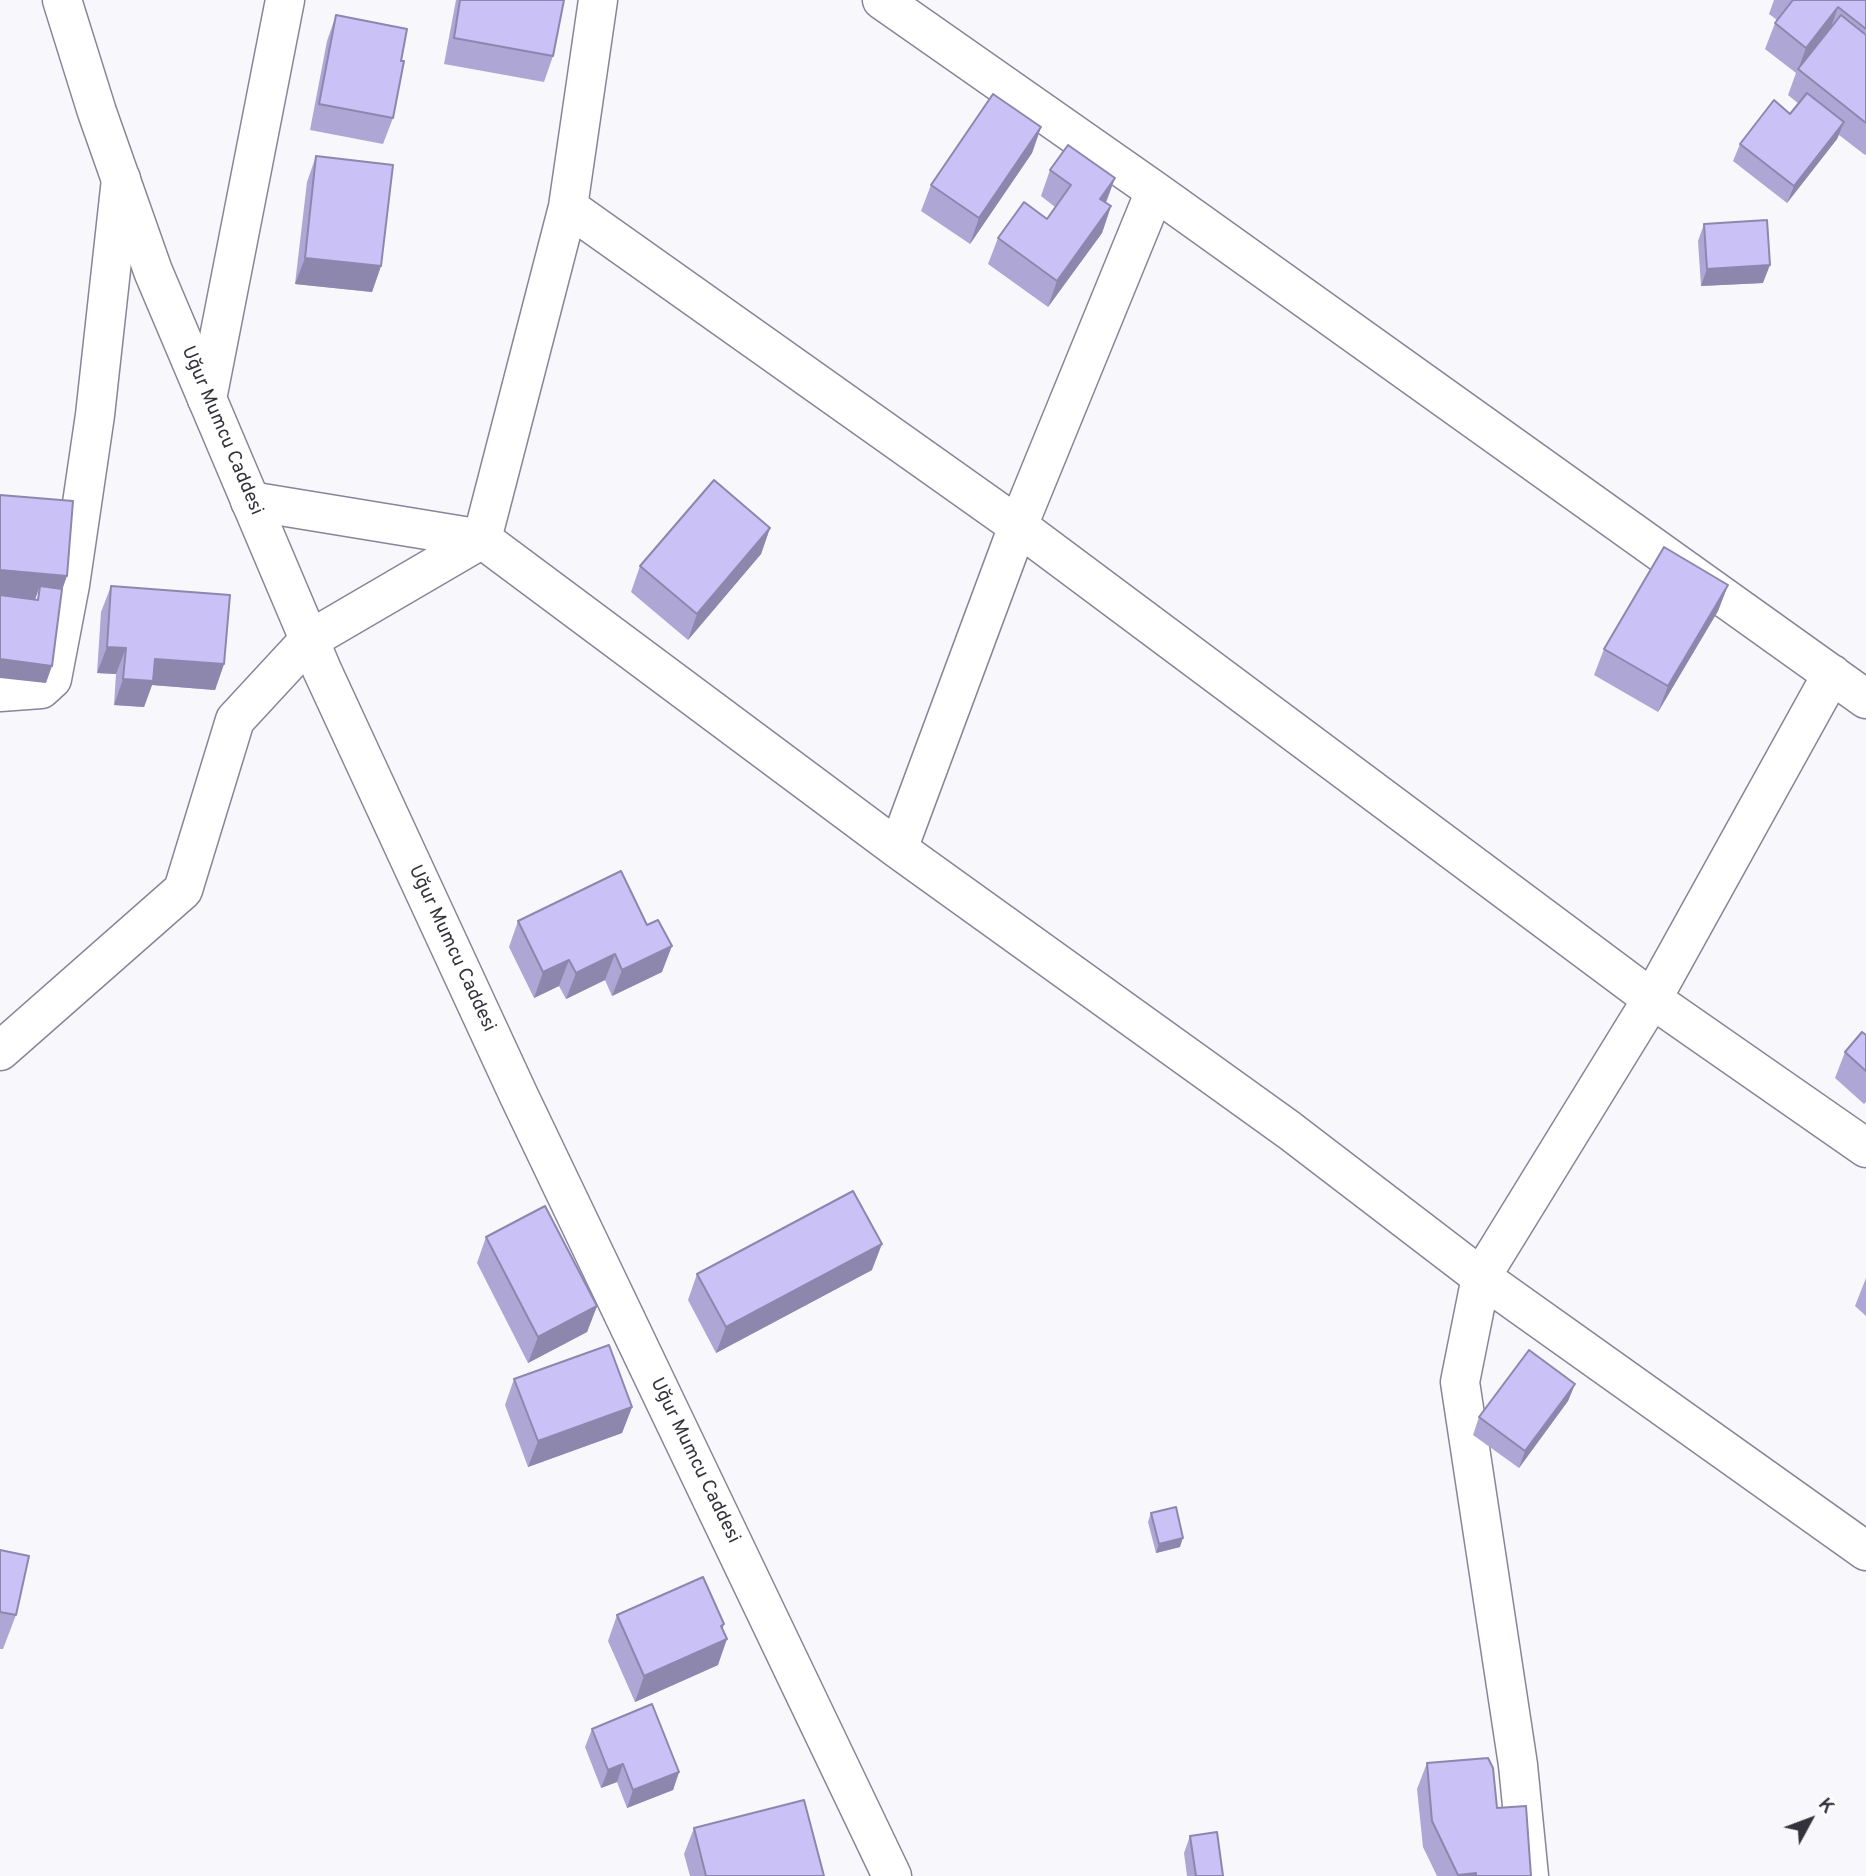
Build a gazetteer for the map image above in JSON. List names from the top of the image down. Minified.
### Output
{"streets":{"street":["Uğur Mumcu Caddesi"]},"north":"top right"}
